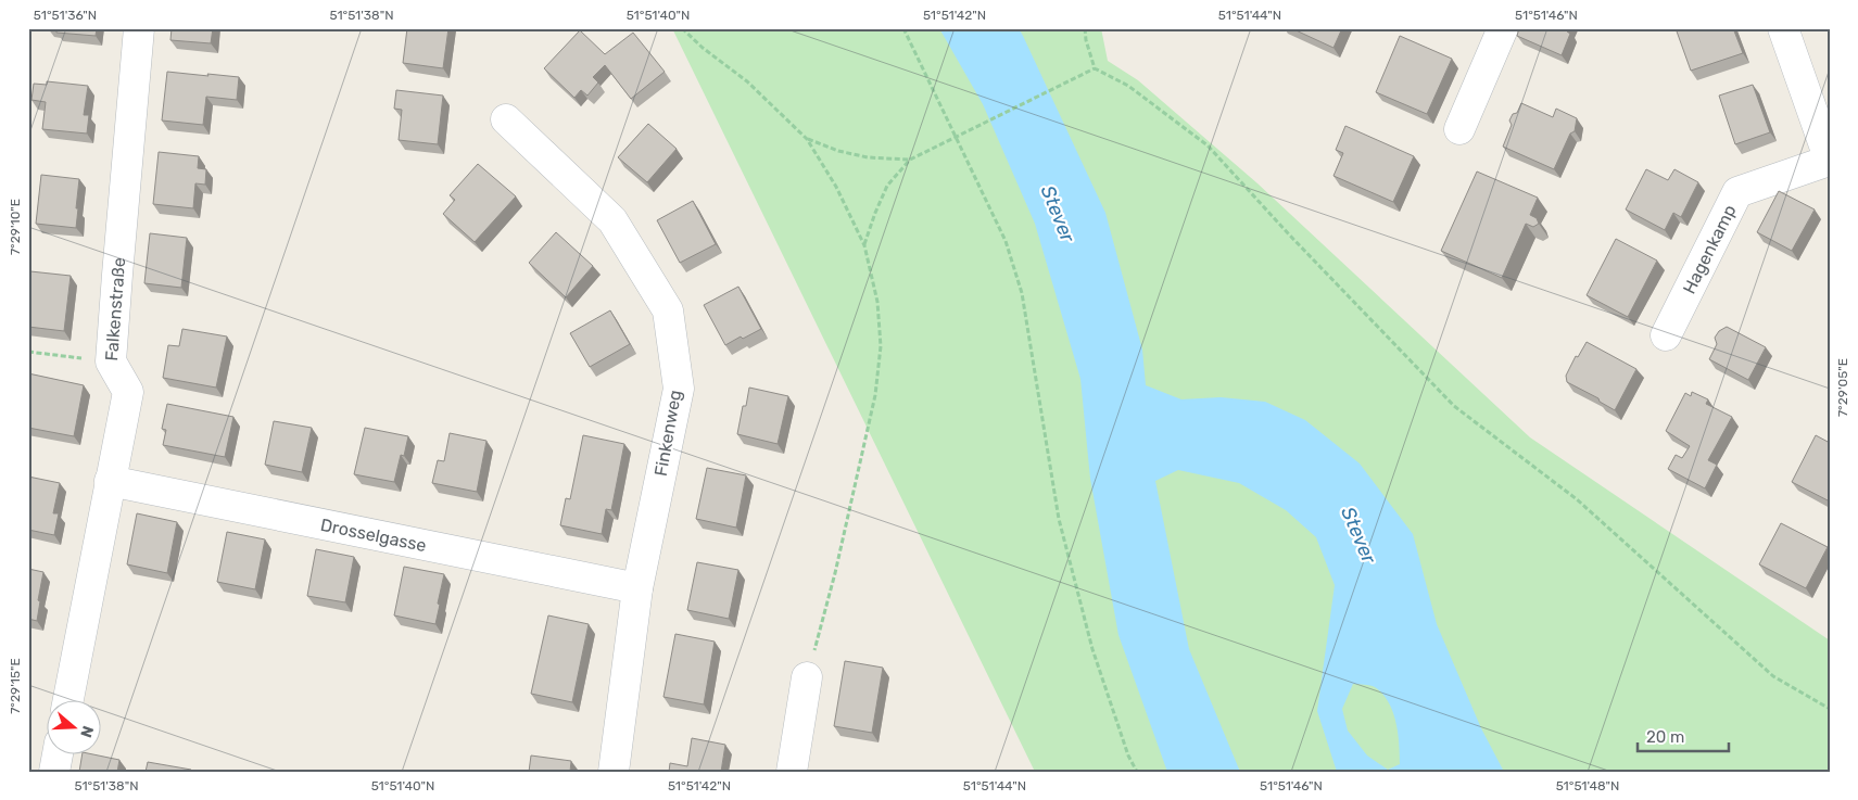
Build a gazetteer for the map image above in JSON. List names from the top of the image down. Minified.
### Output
{"streets":{"street":["Hagenkamp","Falkenstraße","Finkenweg","Drosselgasse"]},"crossings":[["Falkenstraße","Drosselgasse"],["Finkenweg","Drosselgasse"]],"water":["Stever"],"scale_bar":"20 m","north":"right","coordinates":["51°51'36\"N","51°51'38\"N","51°51'40\"N","51°51'42\"N","51°51'44\"N","51°51'46\"N","7°29'10\"E","7°29'05\"E","7°29'15\"E","51°51'48\"N"]}
